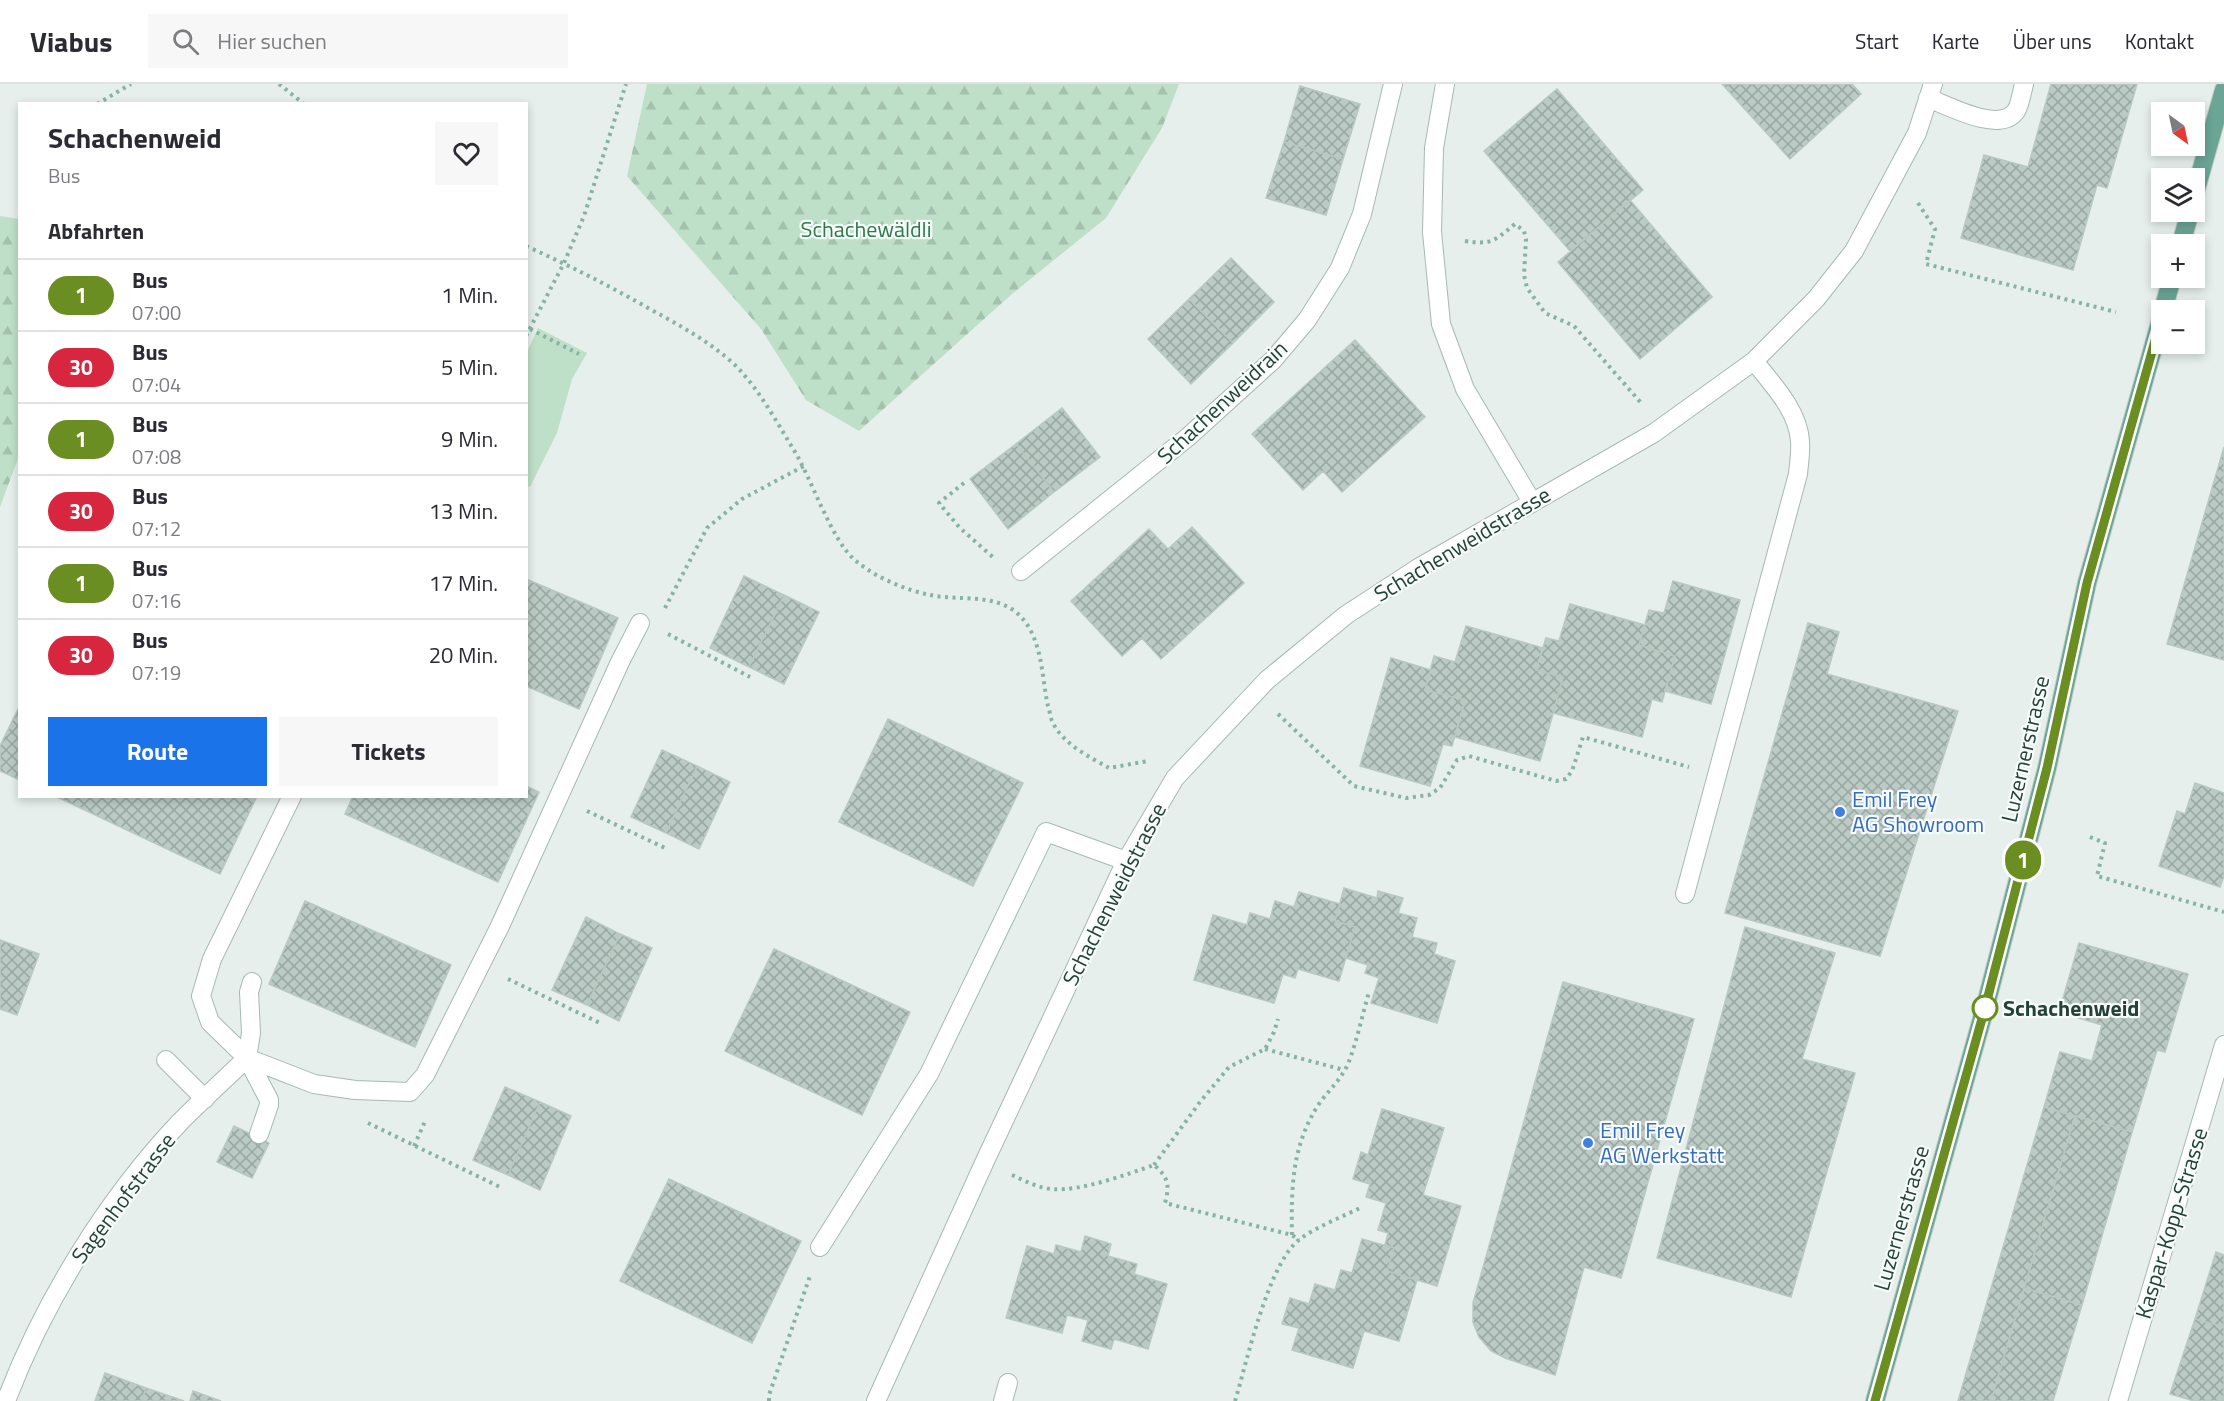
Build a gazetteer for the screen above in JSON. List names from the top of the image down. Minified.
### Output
{"streets":{"main road":["Luzernerstrasse"],"street":["Schachenweidrain","Schachenweidstrasse","Sagenhofstrasse","Kaspar-Kopp-Strasse"]},"parks":["Schachewäldli"],"places":["Emil Frey AG Showroom","Schachenweid","Emil Frey AG Werkstatt"],"lines":["bus line 1"],"north":"bottom right","page":{"header":"Viabus","search":"Hier suchen","nav":["Start","Karte","Über uns","Kontakt"],"on_map":"1","map_buttons":["+","−"],"heading":[["Schachenweid","Bus"],"Abfahrten"],"list":[{"mark":"1","name":"Bus","note":"07:00","value":"1 Min."},{"mark":"30","name":"Bus","note":"07:04","value":"5 Min."},{"mark":"1","name":"Bus","note":"07:08","value":"9 Min."},{"mark":"30","name":"Bus","note":"07:12","value":"13 Min."},{"mark":"1","name":"Bus","note":"07:16","value":"17 Min."},{"mark":"30","name":"Bus","note":"07:19","value":"20 Min."}],"buttons":["Route","Tickets"]}}
